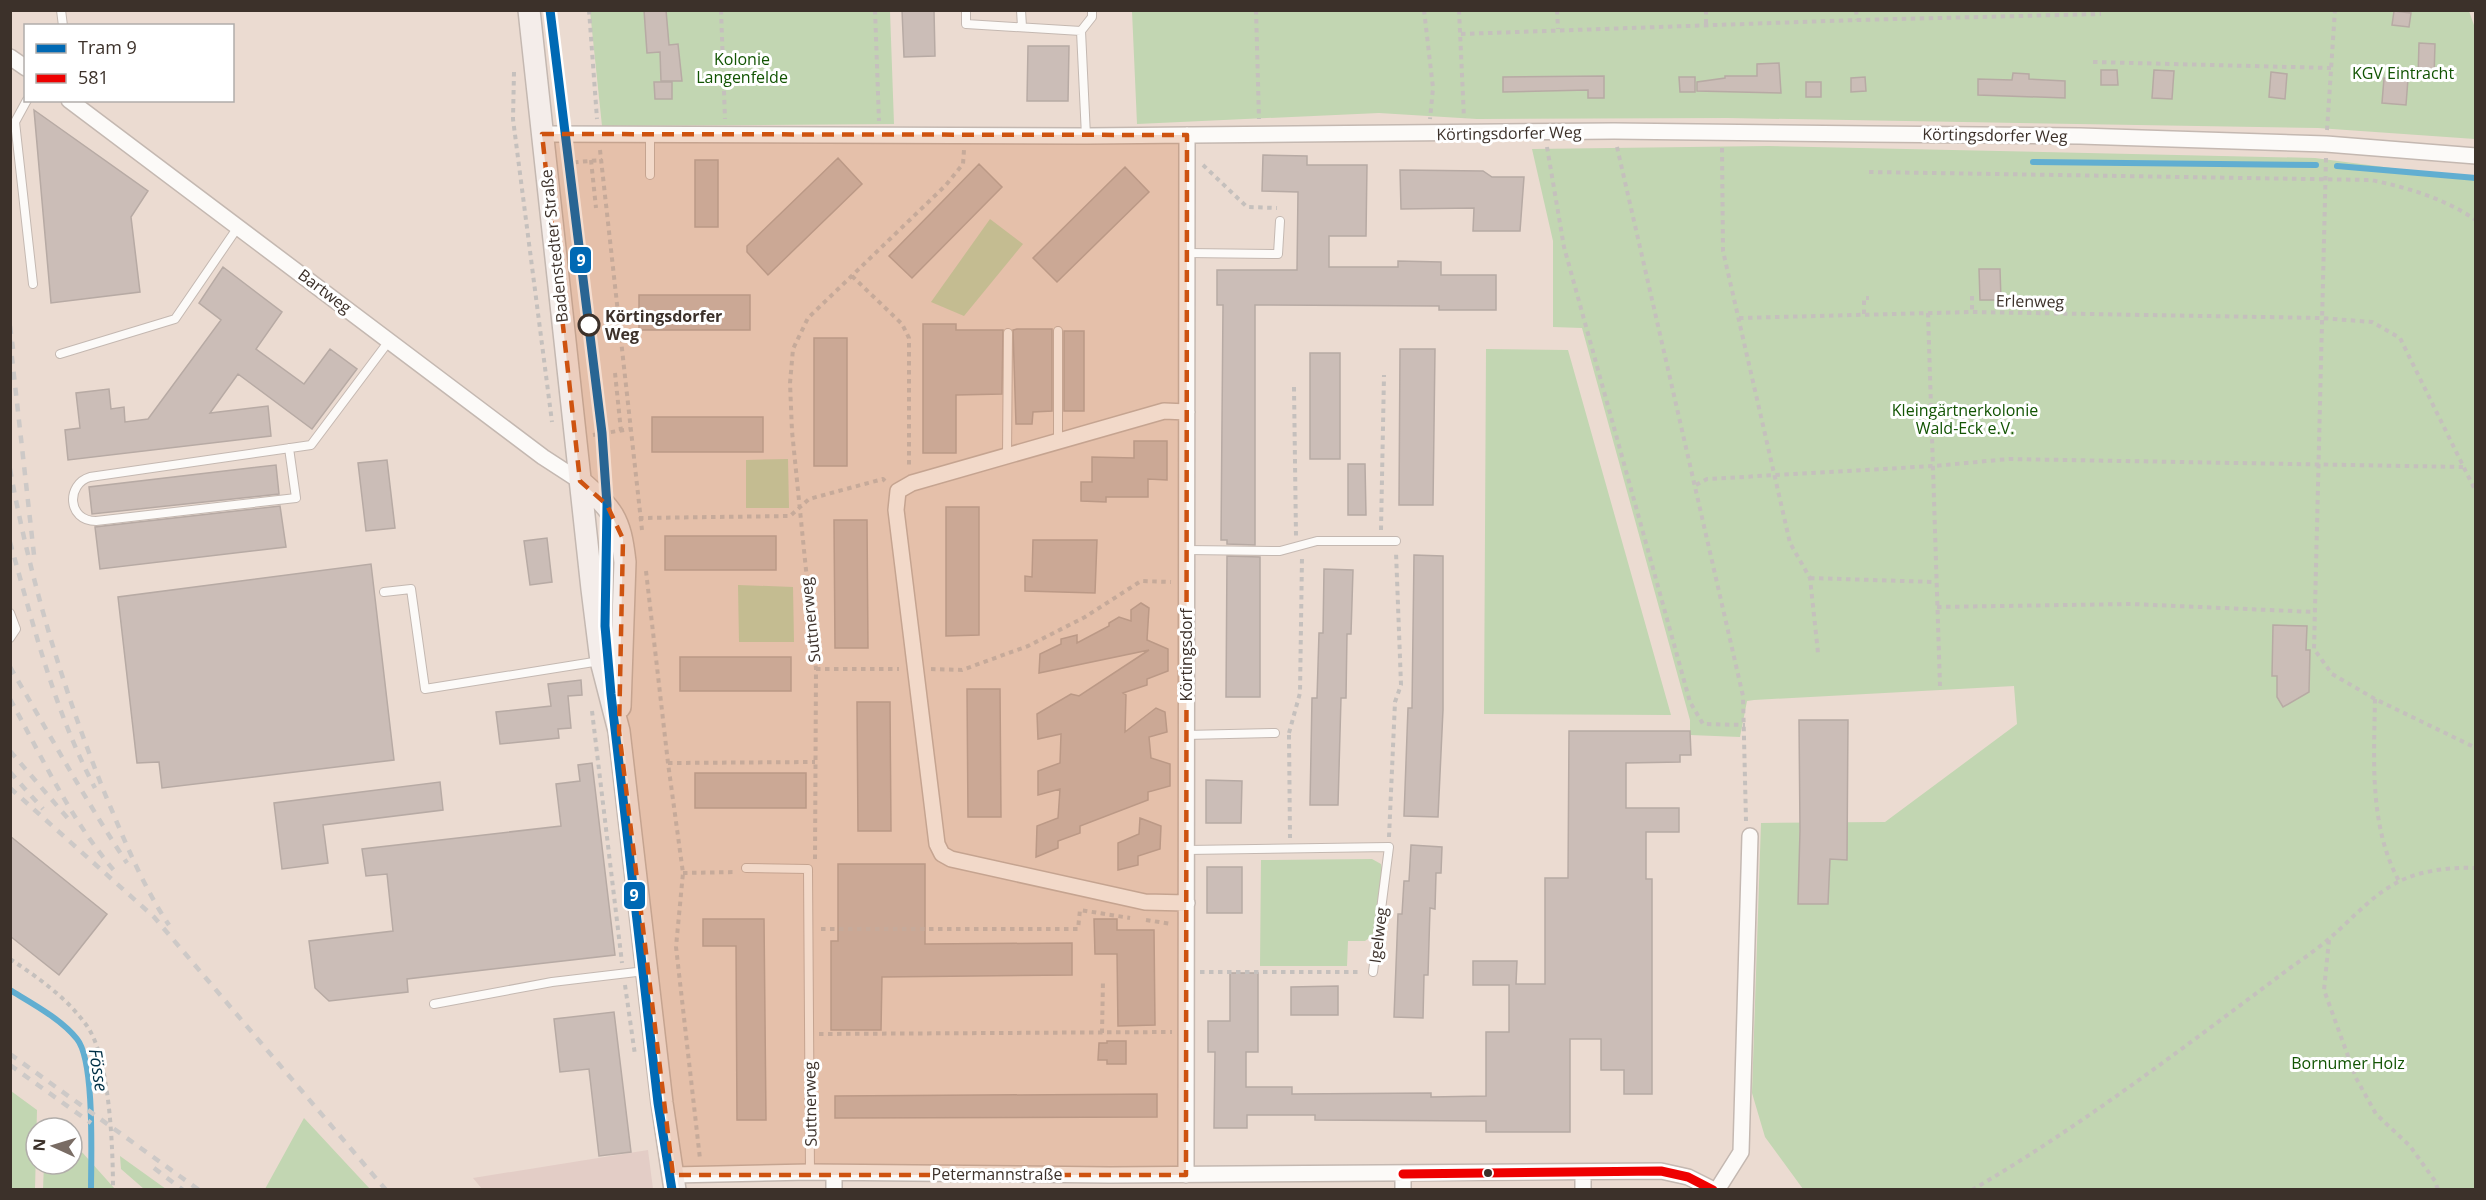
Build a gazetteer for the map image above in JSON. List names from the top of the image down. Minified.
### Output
{"streets":{"street":["Körtingsdorfer Weg","Badenstedter Straße","Bartweg","Körtingsdorf","Petermannstraße"],"lane":["Suttnerweg","Igelweg"],"path":["Erlenweg"]},"crossings":[["Körtingsdorfer Weg","Badenstedter Straße"],["Körtingsdorfer Weg","Suttnerweg"],["Körtingsdorfer Weg","Körtingsdorf"],["Badenstedter Straße","Bartweg"],["Badenstedter Straße","Petermannstraße"],["Suttnerweg","Petermannstraße"],["Körtingsdorf","Igelweg"],["Körtingsdorf","Petermannstraße"]],"water":["Fösse"],"parks":["Kolonie Langenfelde","KGV Eintracht","Kleingärtnerkolonie Wald-Eck e.V.","Bornumer Holz"],"places":["Körtingsdorfer Weg"],"lines":["tram line 9","transit line 581"],"legend":["Tram 9","581"],"north":"left"}
